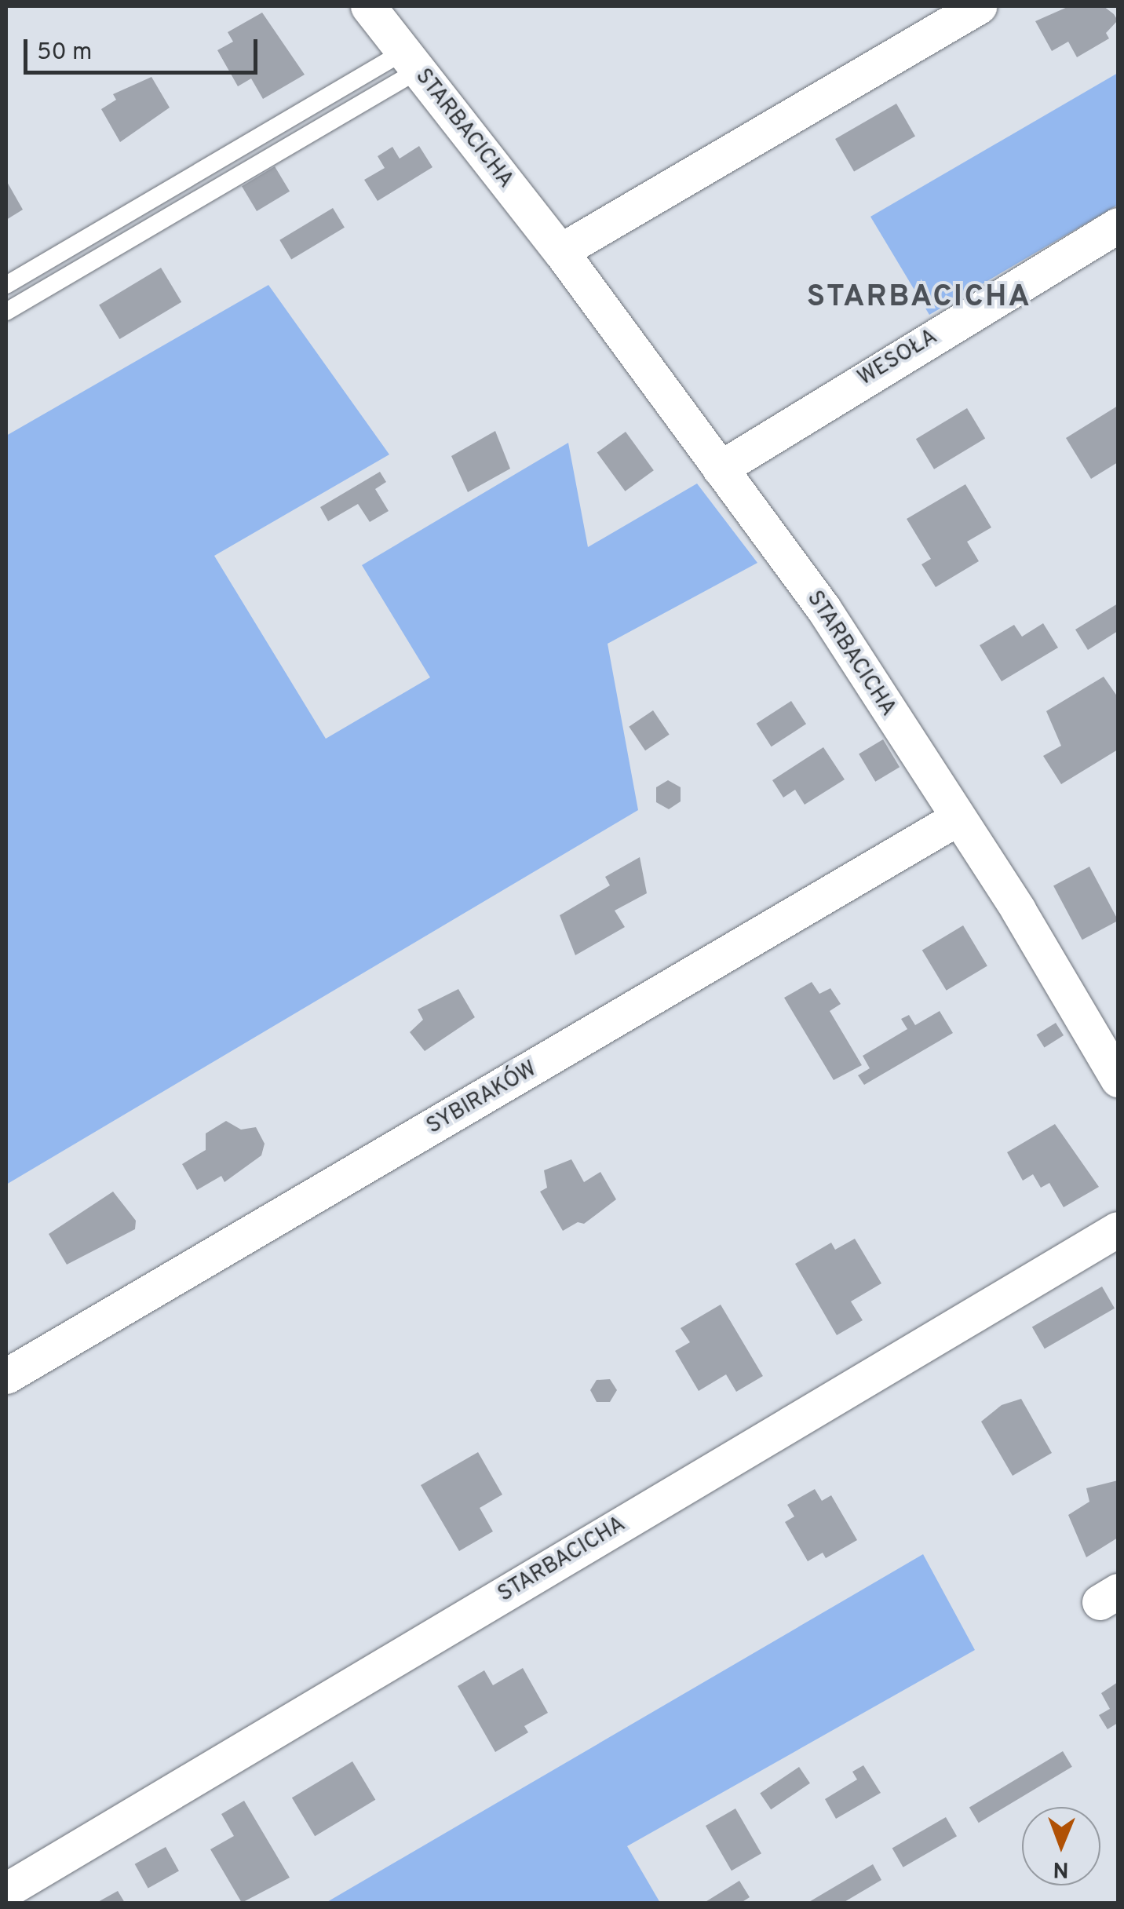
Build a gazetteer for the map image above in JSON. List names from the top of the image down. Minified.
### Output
{"streets":{"street":["STARBACICHA","WESOŁA","SYBIRAKÓW"]},"crossings":[["STARBACICHA","WESOŁA"],["STARBACICHA","SYBIRAKÓW"]],"districts":["STARBACICHA"],"scale_bar":"50 m","north":"bottom"}
